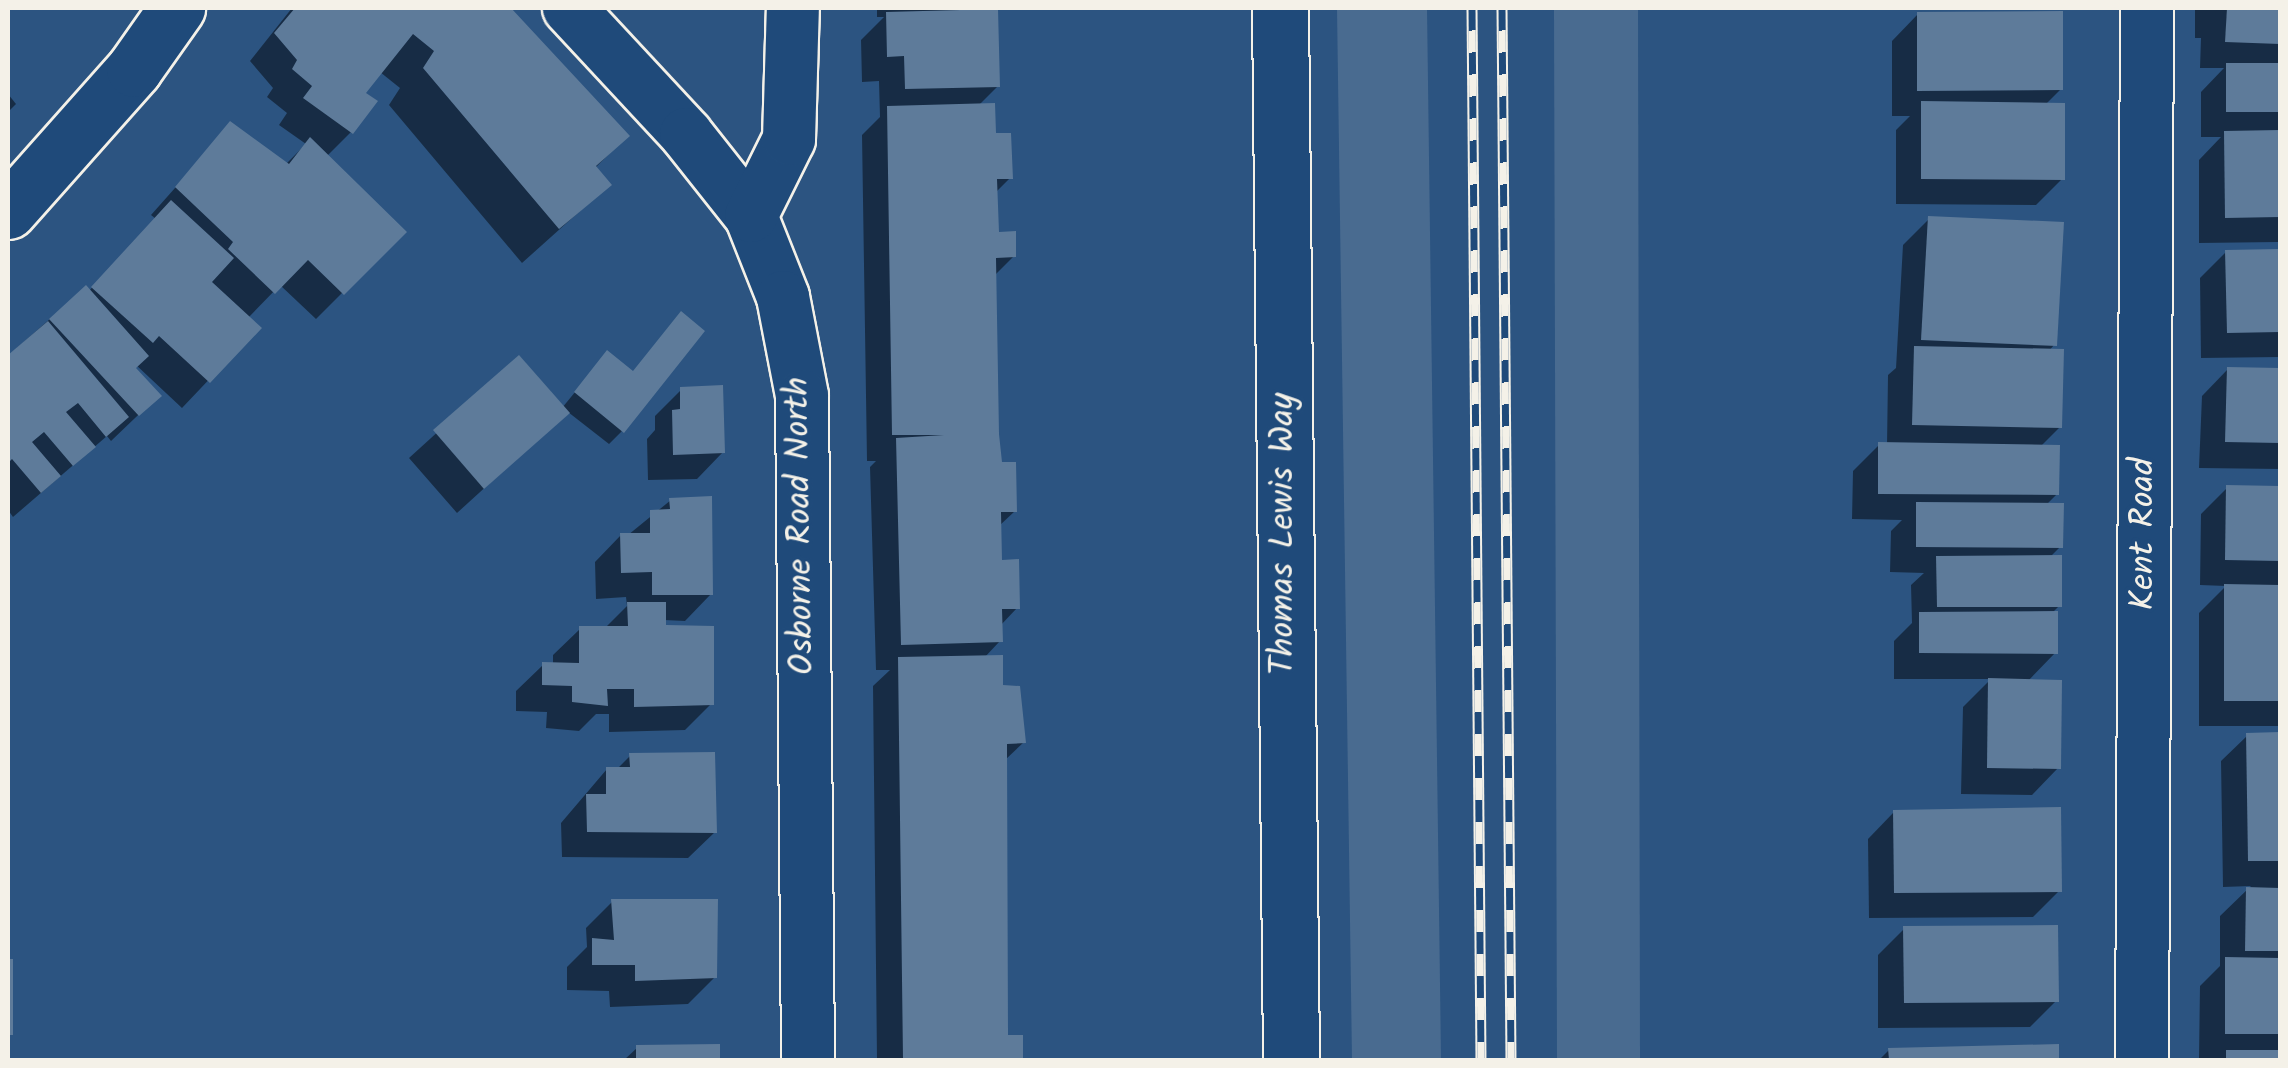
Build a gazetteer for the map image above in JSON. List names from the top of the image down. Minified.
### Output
{"streets":{"main road":["Thomas Lewis Way"],"street":["Osborne Road North","Kent Road"]}}
